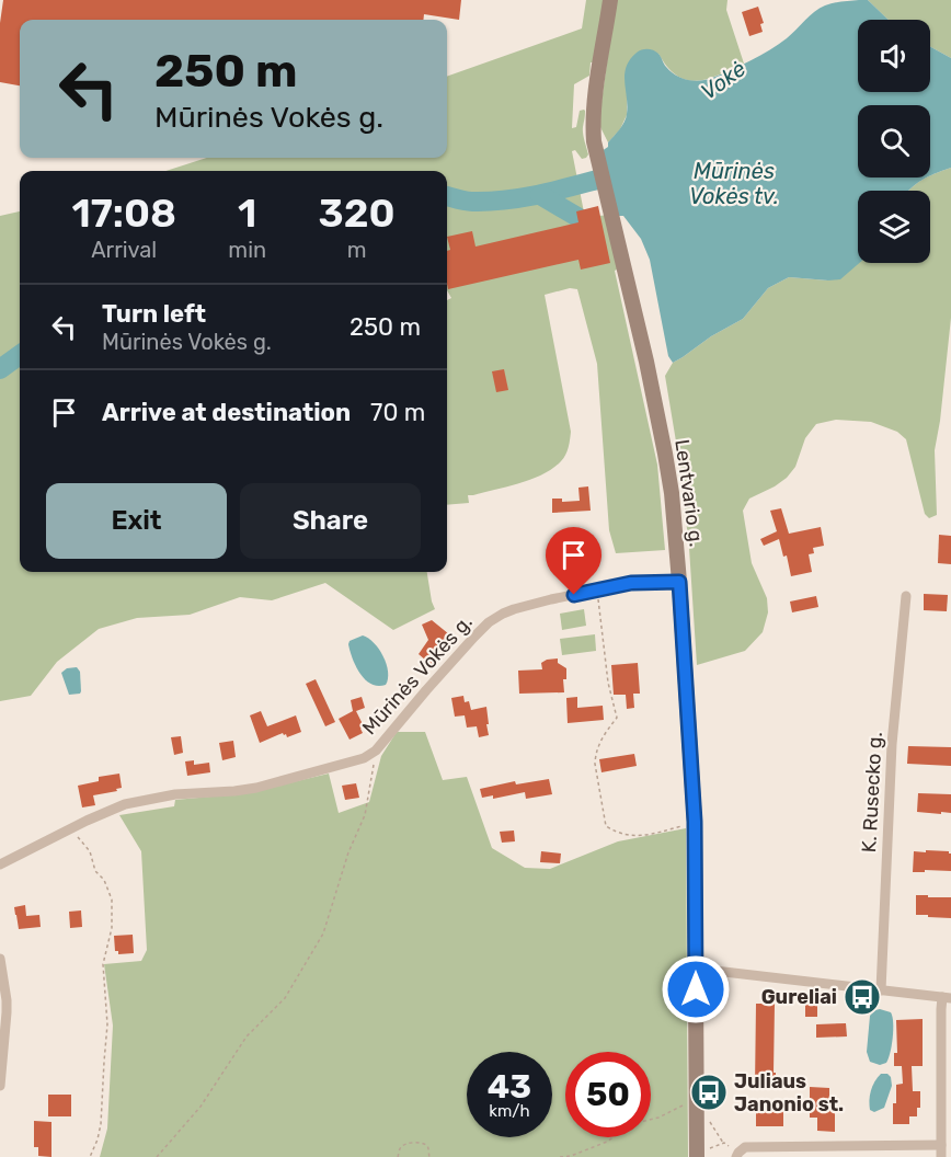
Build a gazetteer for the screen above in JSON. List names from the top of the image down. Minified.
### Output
{"streets":{"main road":["Lentvario g."],"street":["Mūrinės Vokės g.","K. Rusecko g."]},"crossings":[["Lentvario g.","Mūrinės Vokės g."]],"water":["Vokė","Mūrinės Vokės tv."],"places":{"bus stop":["Gureliai","Juliaus Janonio st."]},"page":{"turn":["250 m","Mūrinės Vokės g."],"eta":["17:08","Arrival","1","min","320","m"],"list":[{"name":"Turn left","note":"Mūrinės Vokės g.","value":"250 m"},{"name":"Arrive at destination","value":"70 m"}],"buttons":["Exit","Share"],"speed":"43 km/h","limit":"50"}}
